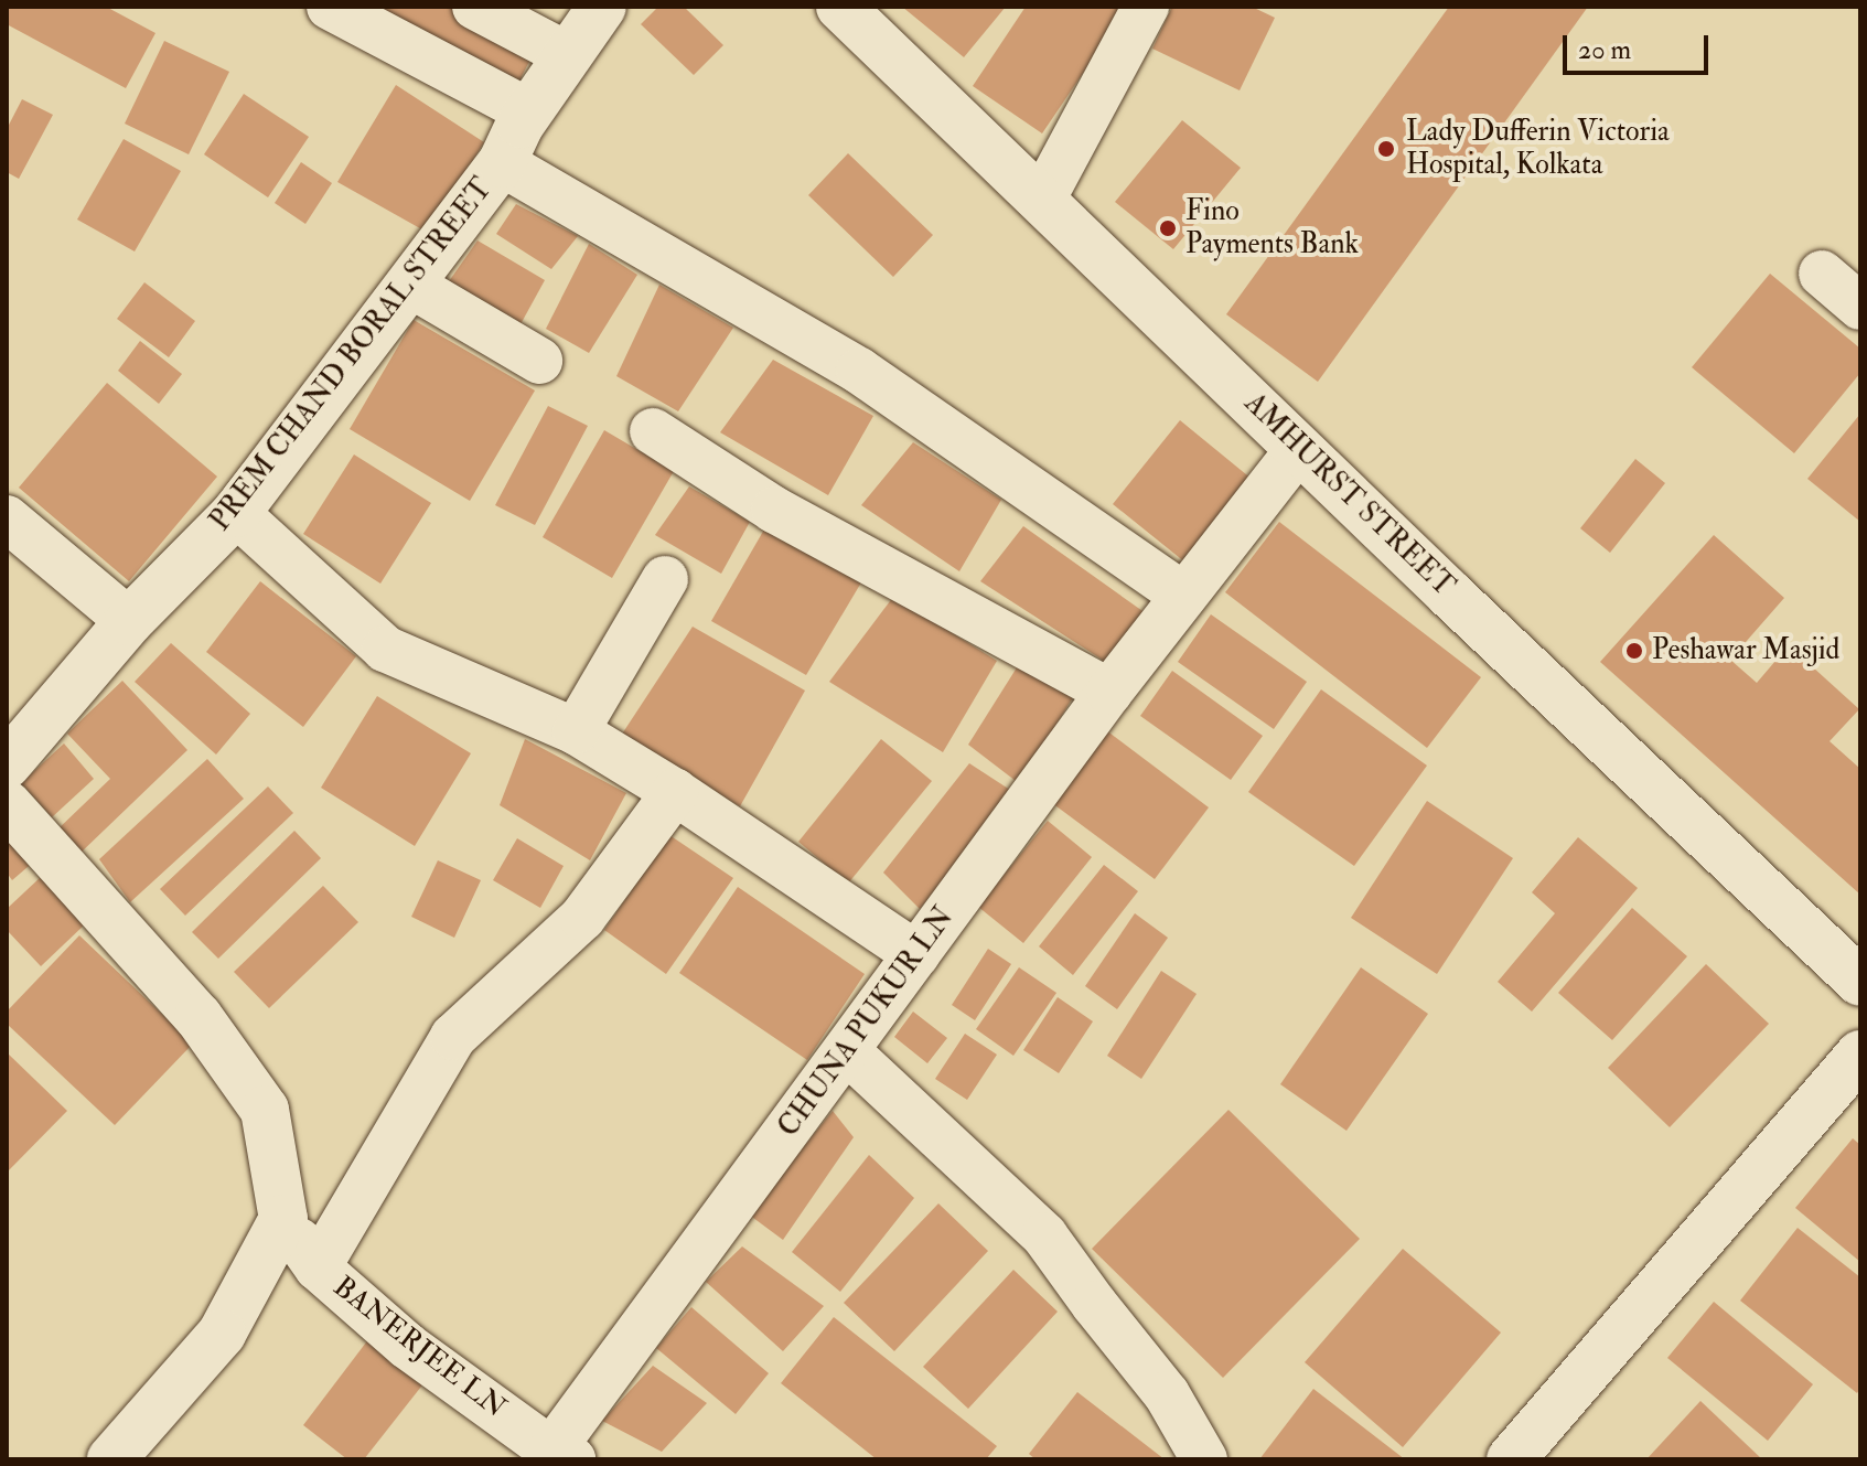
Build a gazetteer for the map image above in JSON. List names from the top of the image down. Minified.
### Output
{"streets":{"main road":["PREM CHAND BORAL STREET","AMHURST STREET"],"street":["CHUNA PUKUR LN","BANERJEE LN"]},"crossings":[["AMHURST STREET","CHUNA PUKUR LN"],["CHUNA PUKUR LN","BANERJEE LN"]],"places":["Lady Dufferin Victoria Hospital, Kolkata","Fino Payments Bank","Peshawar Masjid"],"scale_bar":"20 m"}
